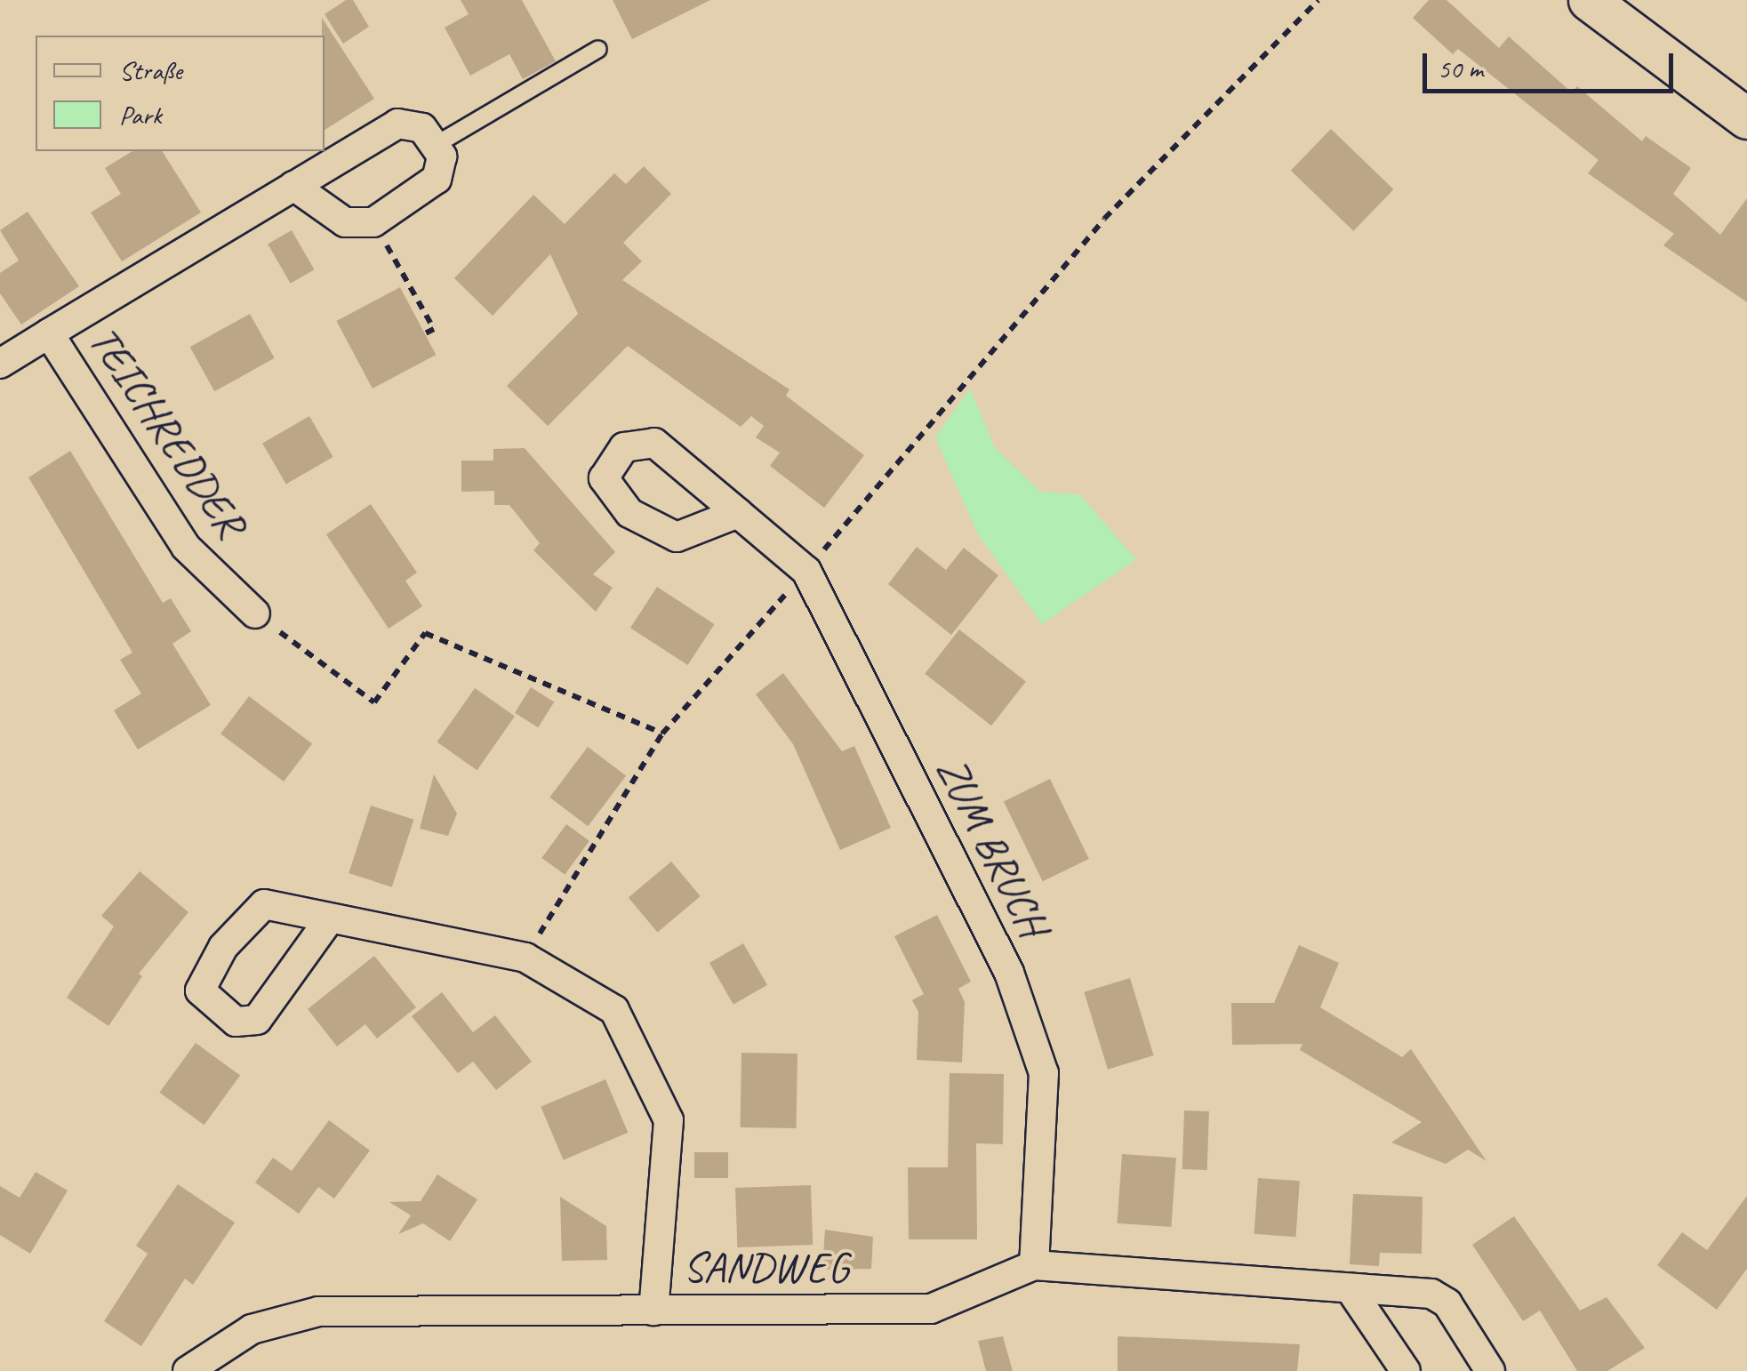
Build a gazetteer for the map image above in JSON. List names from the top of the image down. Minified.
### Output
{"streets":{"street":["TEICHREDDER","ZUM BRUCH","SANDWEG"]},"crossings":[["ZUM BRUCH","SANDWEG"]],"legend":["Straße","Park"],"scale_bar":"50 m"}
